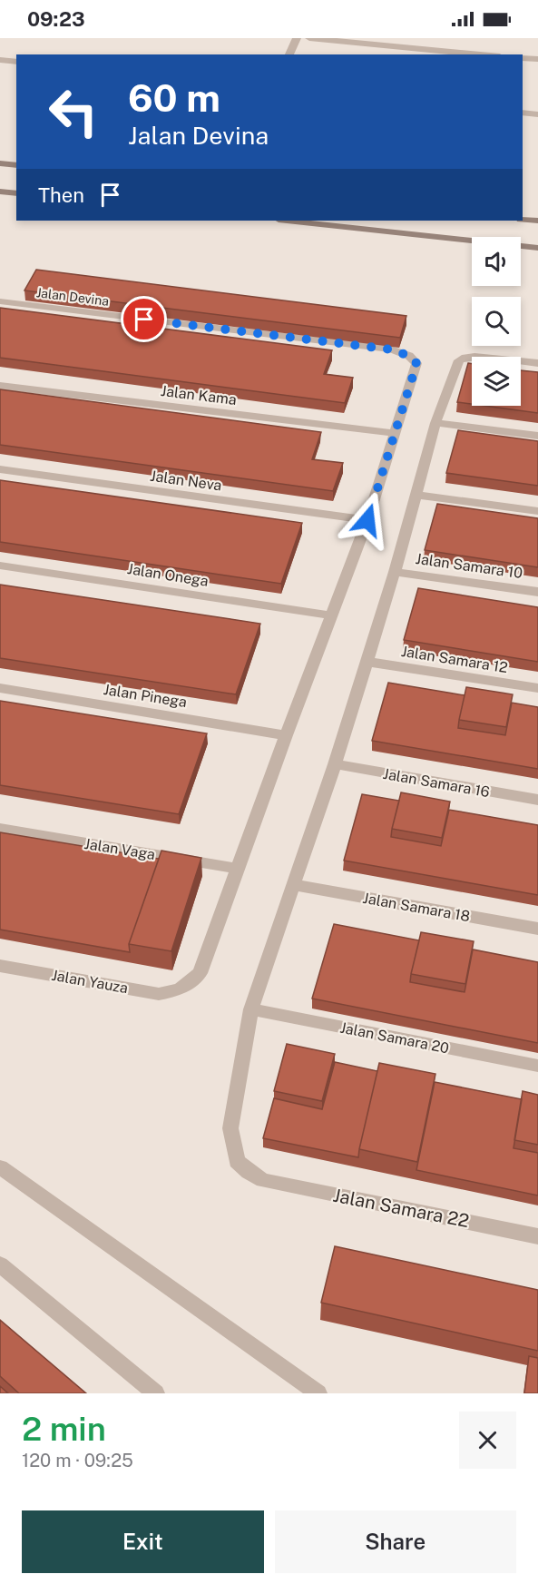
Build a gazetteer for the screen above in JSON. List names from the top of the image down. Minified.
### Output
{"streets":{"street":["Jalan Devina","Jalan Kama","Jalan Neva","Jalan Samara 10","Jalan Onega","Jalan Samara 12","Jalan Pinega","Jalan Samara 16","Jalan Vaga","Jalan Samara 18","Jalan Yauza","Jalan Samara 20","Jalan Samara 22"]},"crossings":[["Jalan Devina","Jalan Kama"],["Jalan Vaga","Jalan Yauza"],["Jalan Samara 20","Jalan Samara 22"]],"page":{"status":"09:23","turn":["60 m","Jalan Devina"],"then":"Then","heading":["2 min","120 m · 09:25"],"buttons":["Exit","Share"]}}
